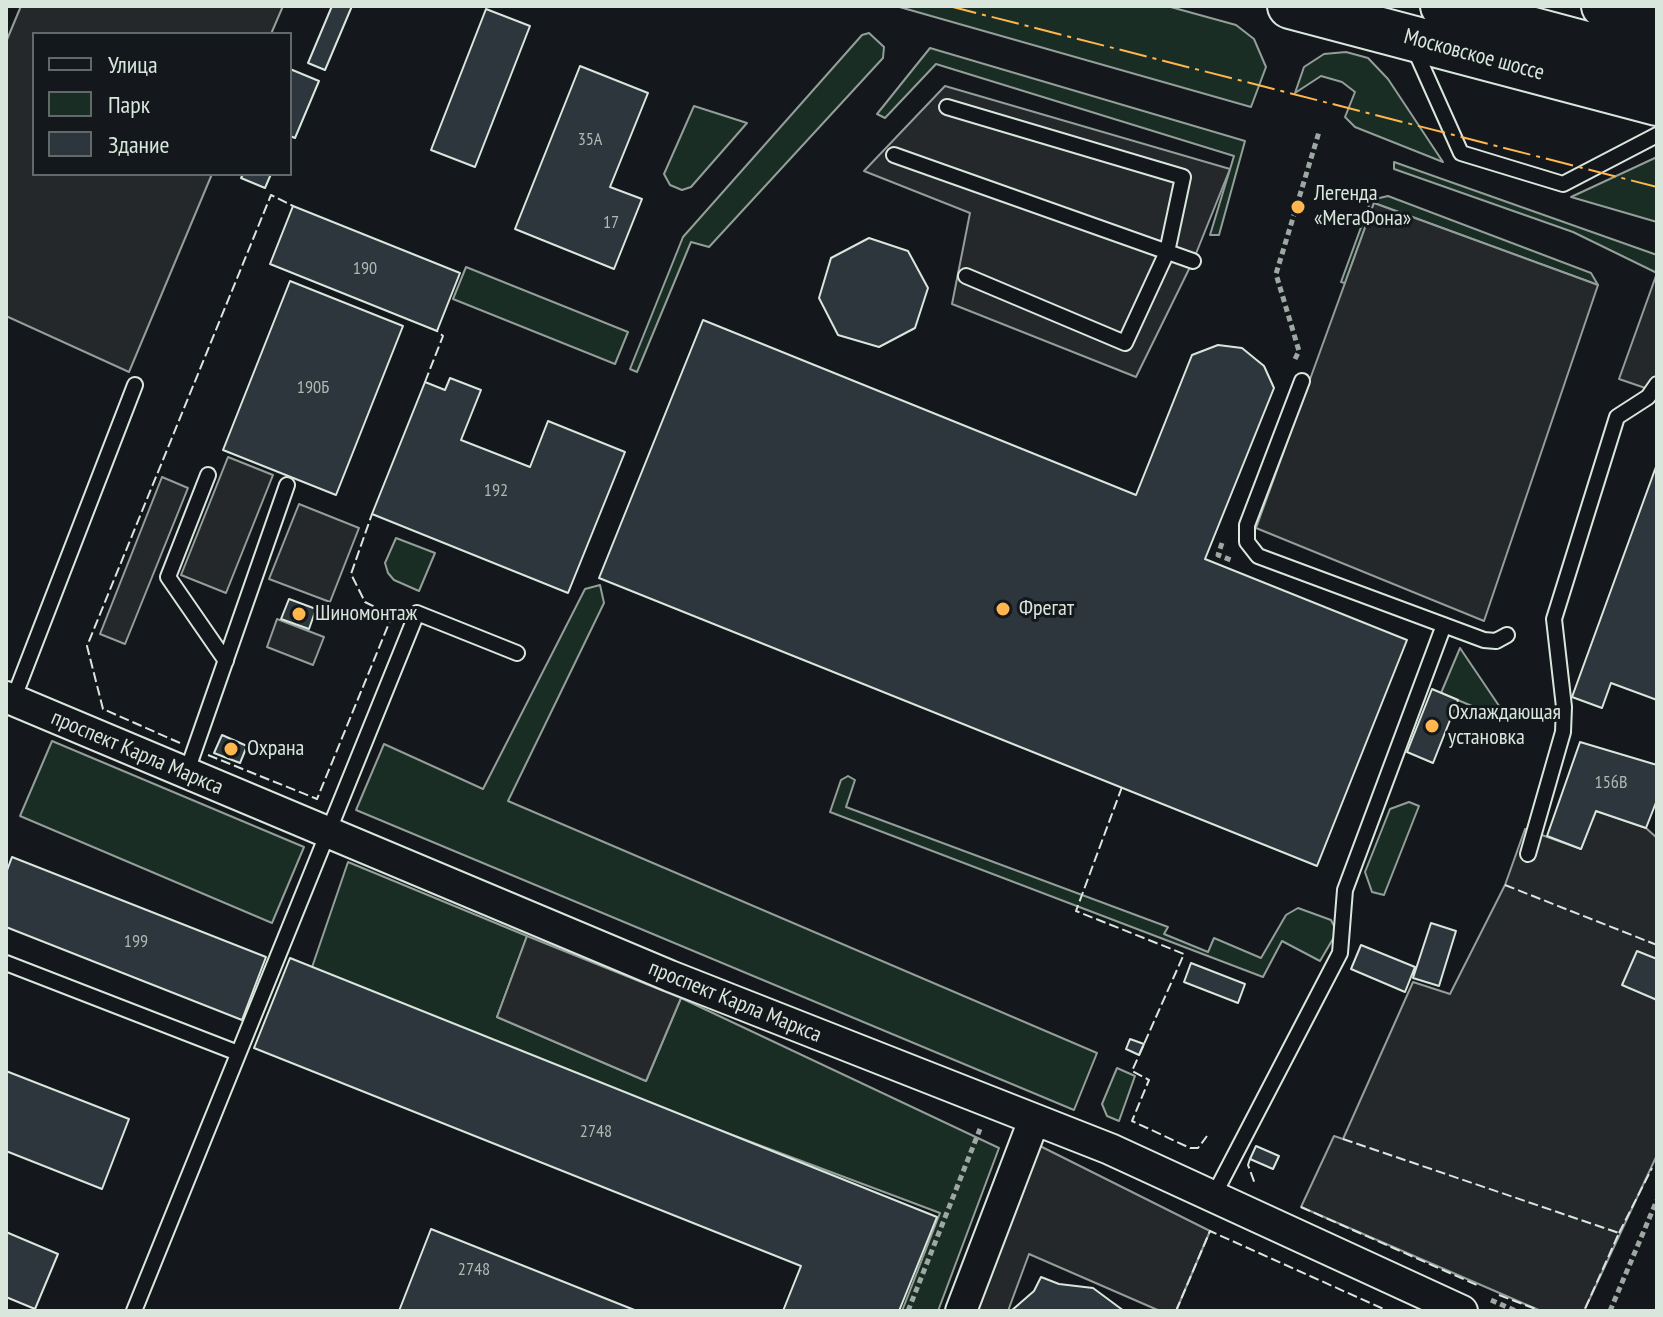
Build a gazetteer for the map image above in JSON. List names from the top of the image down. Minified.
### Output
{"streets":{"main road":["Московское шоссе"],"street":["проспект Карла Маркса"]},"places":["Легенда «МегаФона»","Фрегат","Шиномонтаж","Охлаждающая установка","Охрана"],"house_numbers":["35А","17","190","190Б","192","156В","199","2748","2748"],"legend":["Улица","Парк","Здание"]}
